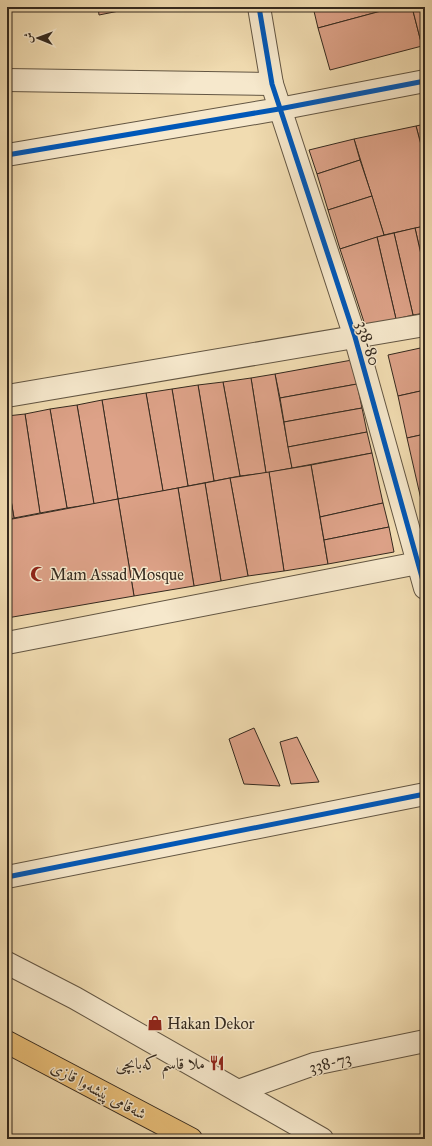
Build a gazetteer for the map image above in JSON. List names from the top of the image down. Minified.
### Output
{"streets":{"highway":["شەقامی پێشەوا قازی"],"street":["338-80","338-73"]},"places":{"mosque":["Mam Assad Mosque"],"shop":["Hakan Dekor"],"restaurant":["ملا قاسم کەبابچی"]},"north":"left"}
